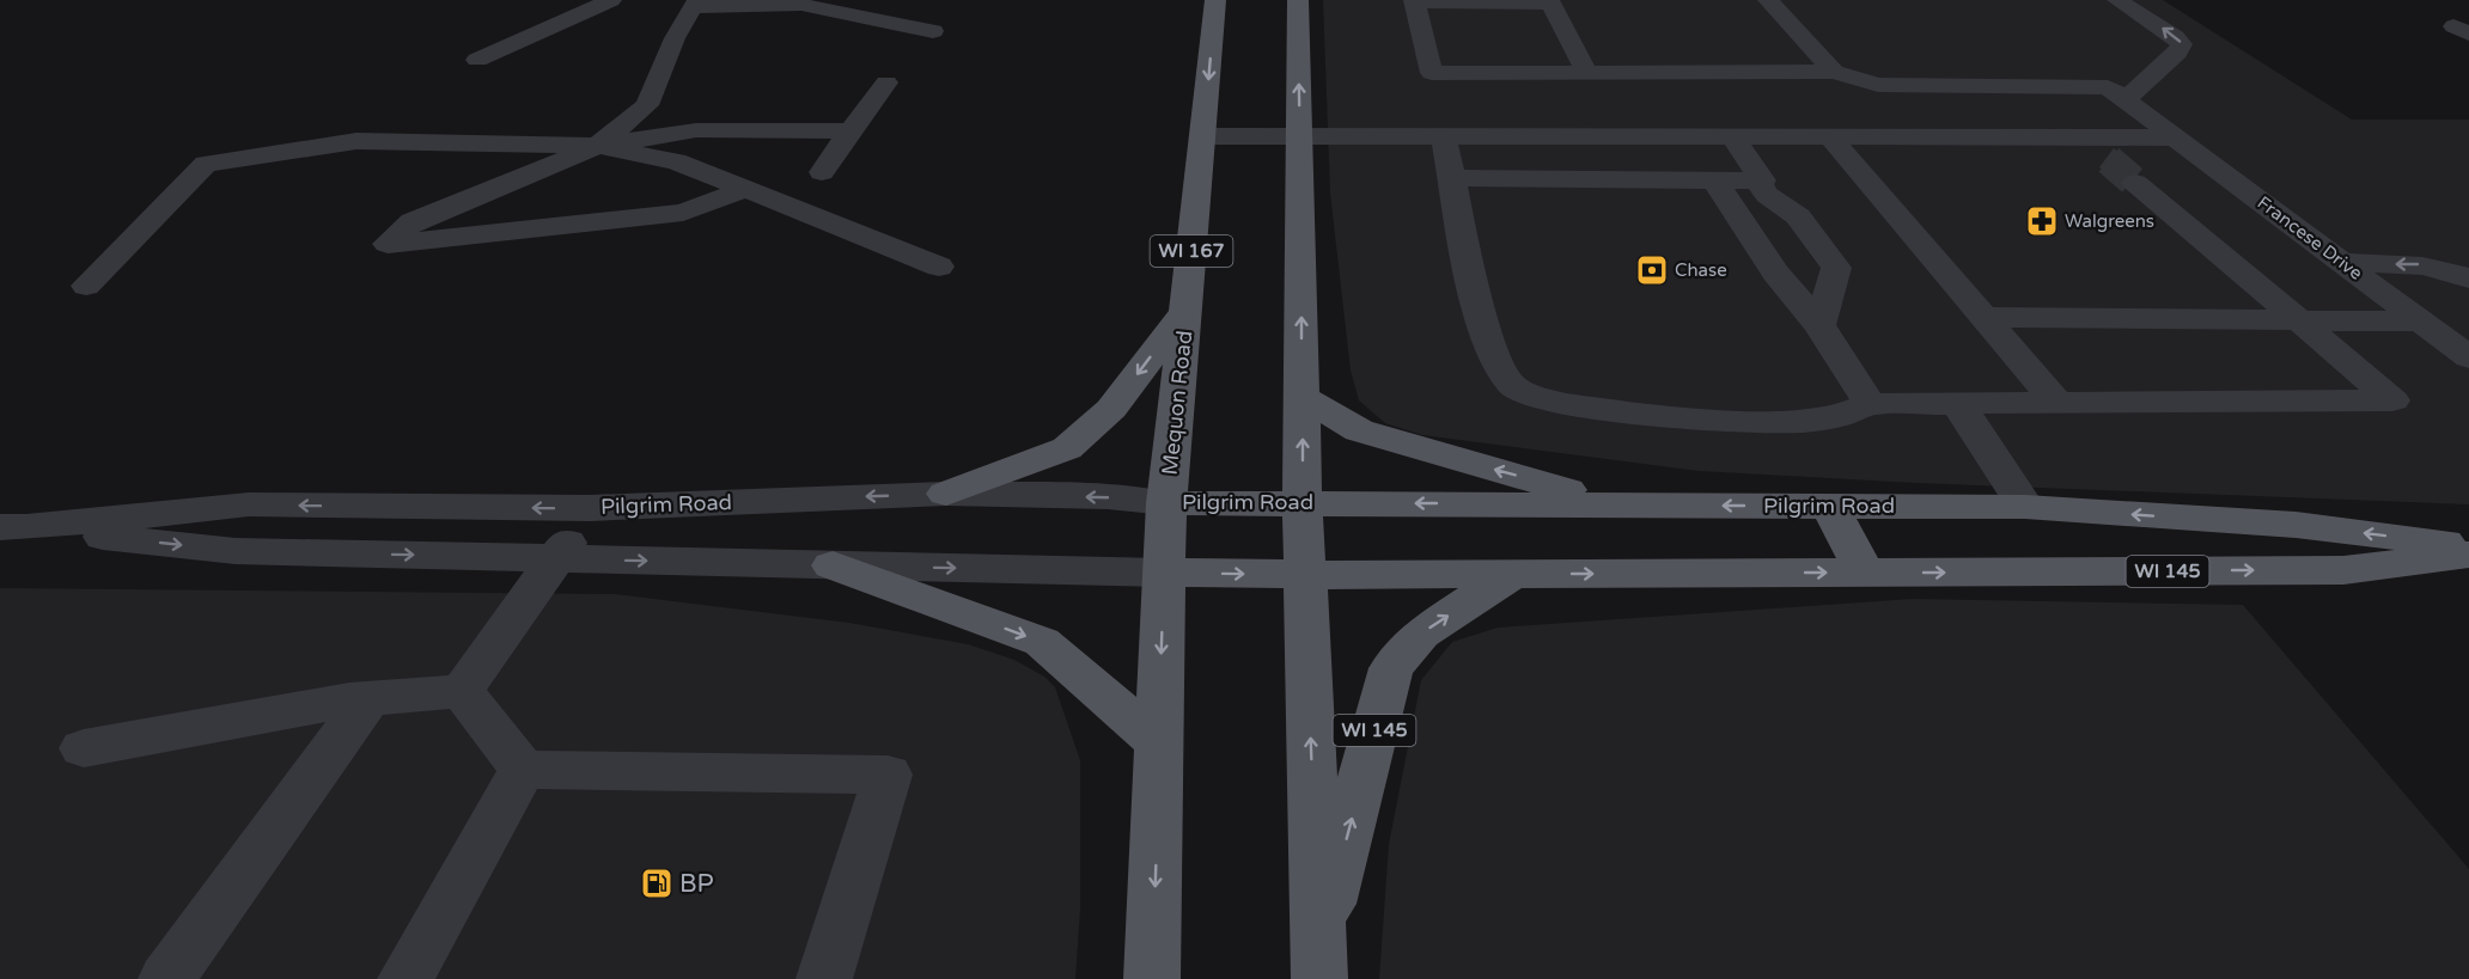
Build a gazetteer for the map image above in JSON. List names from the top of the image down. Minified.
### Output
{"streets":{"main road":["WI 167","Mequon Road","Pilgrim Road","WI 145"],"street":["Francese Drive"]},"crossings":[["Mequon Road","Pilgrim Road"],["Pilgrim Road","WI 145"]],"places":{"pharmacy":["Walgreens"],"bank":["Chase"],"fuel station":["BP"]}}
